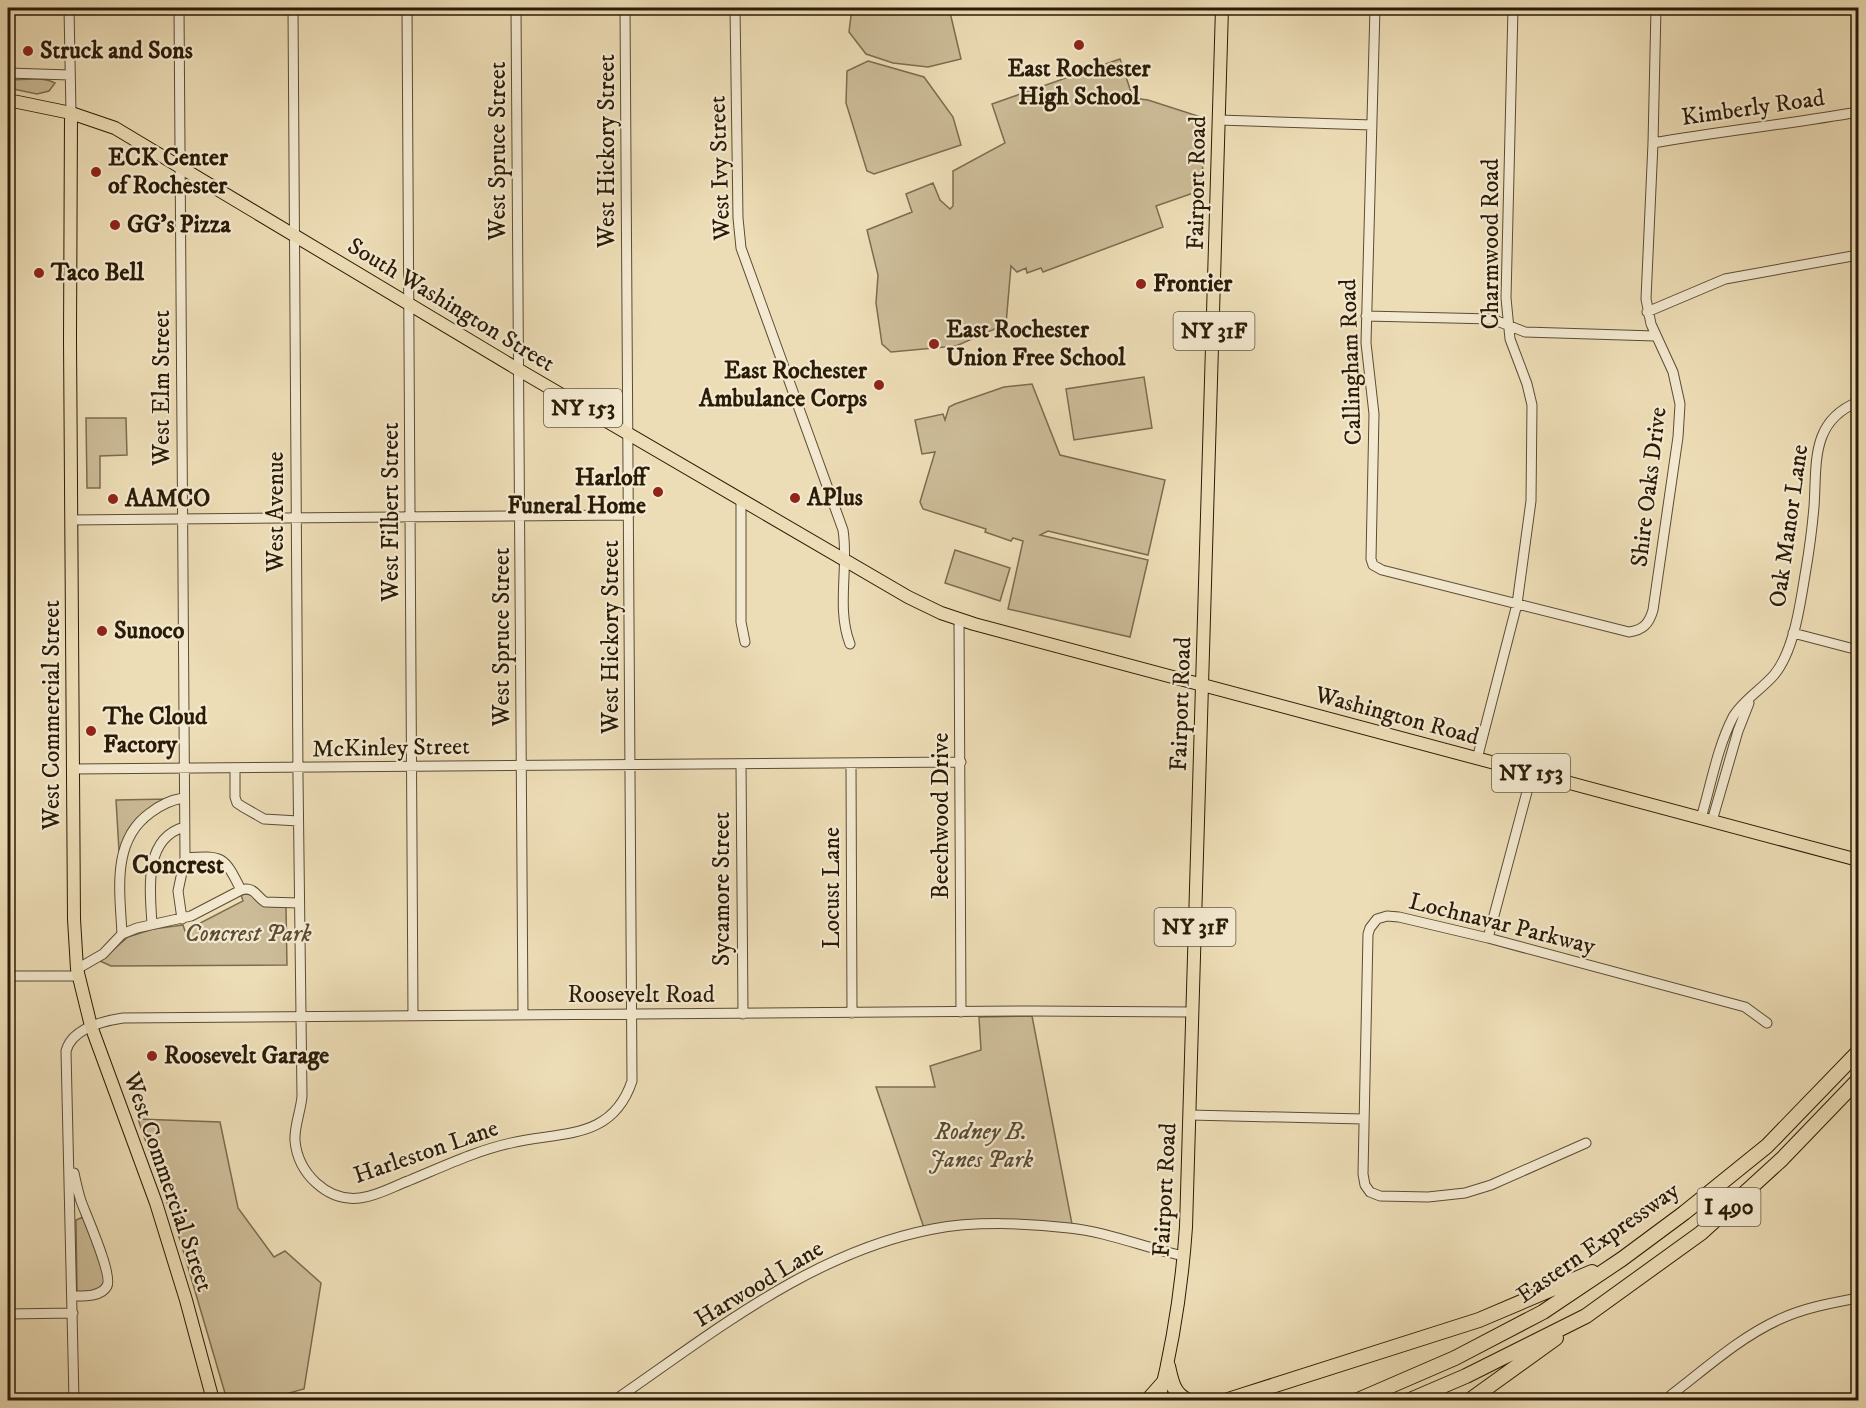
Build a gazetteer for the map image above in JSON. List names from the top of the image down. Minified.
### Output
{"streets":{"highway":["I 490","Eastern Expressway"],"main road":["Fairport Road","South Washington Street","NY 31F","NY 153","West Commercial Street","Washington Road"],"street":["Kimberly Road","West Spruce Street","West Hickory Street","West Ivy Street","Charmwood Road","Callingham Road","West Elm Street","Shire Oaks Drive","West Avenue","West Filbert Street","Oak Manor Lane","McKinley Street","Beechwood Drive","Locust Lane","Sycamore Street","Lochnavar Parkway","Roosevelt Road","Harleston Lane","Harwood Lane"]},"crossings":[["Kimberly Road","Shire Oaks Drive"],["West Spruce Street","South Washington Street"],["West Spruce Street","McKinley Street"],["West Spruce Street","Roosevelt Road"],["West Hickory Street","South Washington Street"],["West Hickory Street","McKinley Street"],["West Hickory Street","Roosevelt Road"],["West Hickory Street","Harleston Lane"],["West Ivy Street","South Washington Street"],["Fairport Road","South Washington Street"],["Fairport Road","Washington Road"],["Fairport Road","Roosevelt Road"],["Fairport Road","Harwood Lane"],["Charmwood Road","Callingham Road"],["Charmwood Road","Shire Oaks Drive"],["Charmwood Road","Washington Road"],["South Washington Street","West Elm Street"],["South Washington Street","West Avenue"],["South Washington Street","West Filbert Street"],["South Washington Street","West Commercial Street"],["South Washington Street","Washington Road"],["South Washington Street","Beechwood Drive"],["Callingham Road","Shire Oaks Drive"],["West Elm Street","McKinley Street"],["West Avenue","McKinley Street"],["West Avenue","Roosevelt Road"],["West Avenue","Harleston Lane"],["West Filbert Street","McKinley Street"],["West Filbert Street","Roosevelt Road"],["Oak Manor Lane","Washington Road"],["West Commercial Street","McKinley Street"],["West Commercial Street","Roosevelt Road"],["McKinley Street","Beechwood Drive"],["McKinley Street","Locust Lane"],["McKinley Street","Sycamore Street"],["Beechwood Drive","Roosevelt Road"],["Locust Lane","Roosevelt Road"],["Sycamore Street","Roosevelt Road"],["Roosevelt Road","Harleston Lane"]],"districts":["Concrest"],"parks":["Concrest Park","Rodney B. Janes Park"],"places":["East Rochester High School","Struck and Sons","ECK Center of Rochester","GG's Pizza","Taco Bell","Frontier","East Rochester Union Free School","East Rochester Ambulance Corps","Harloff Funeral Home","APlus","AAMCO","Sunoco","The Cloud Factory","Roosevelt Garage"]}
